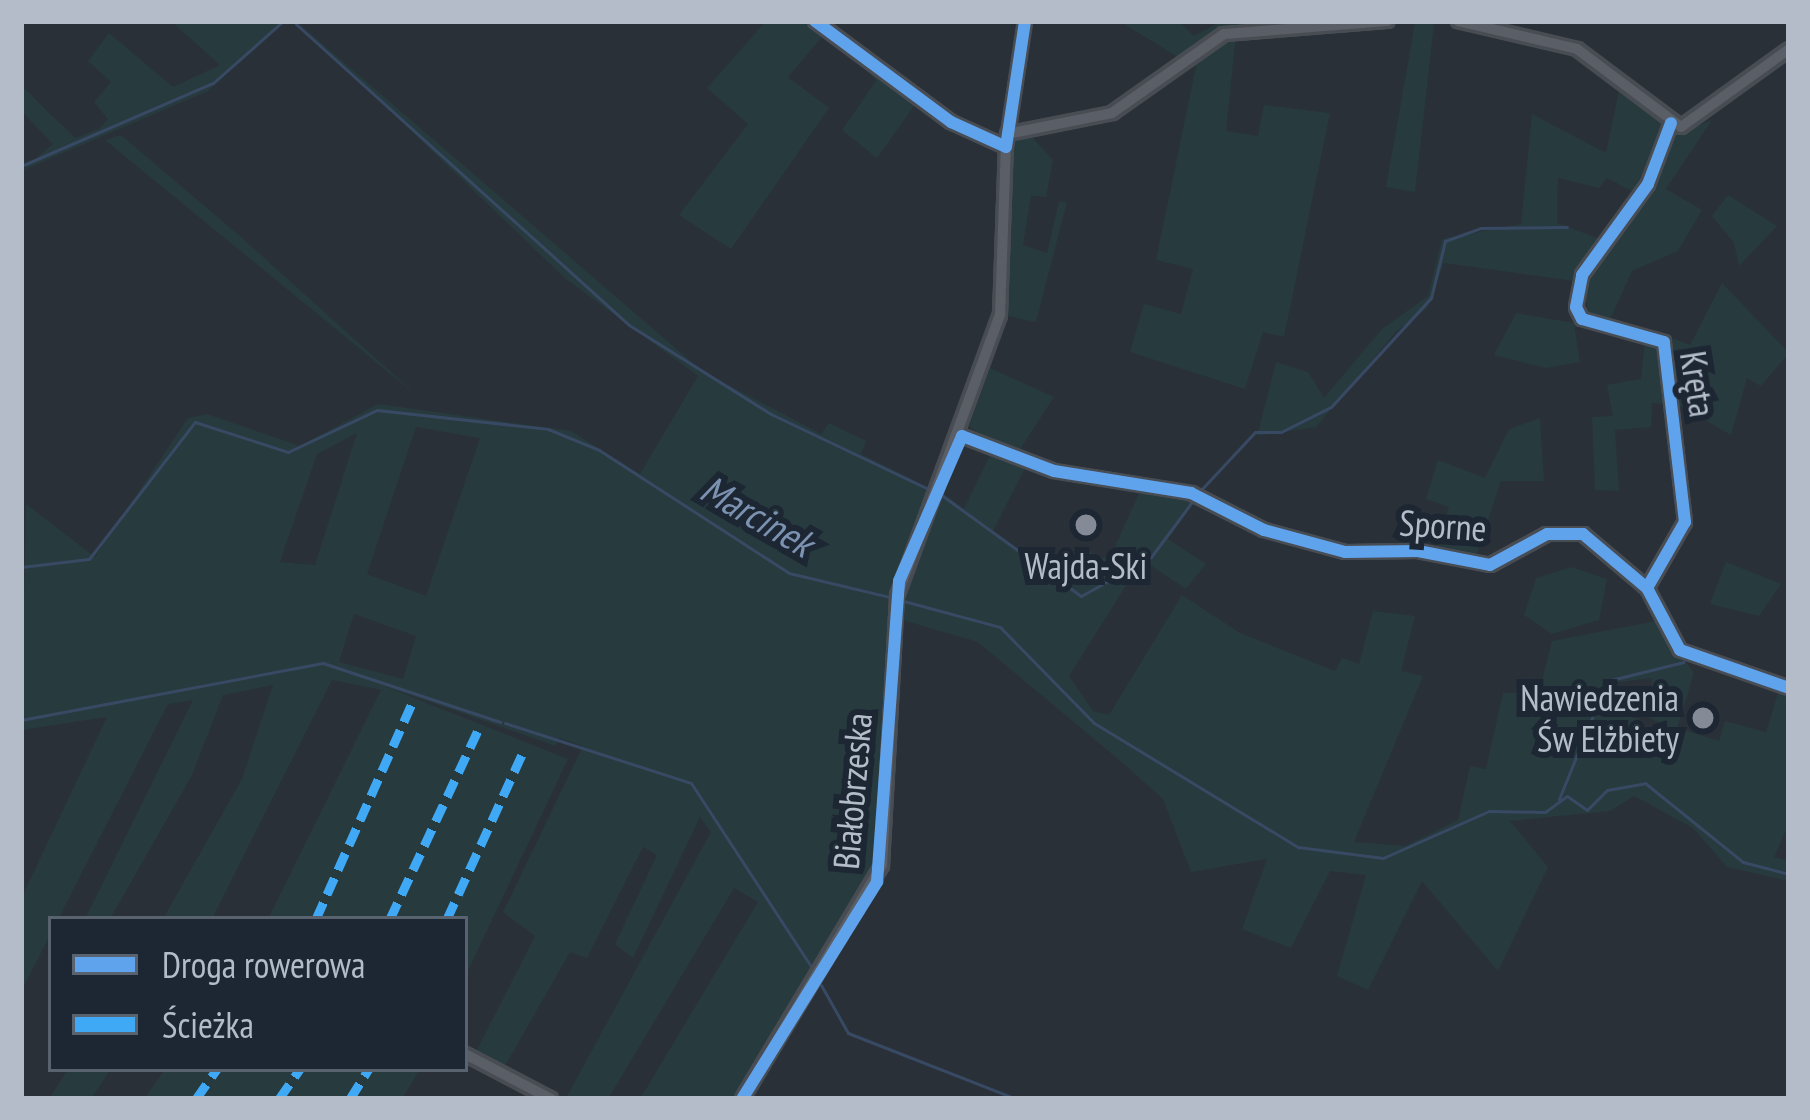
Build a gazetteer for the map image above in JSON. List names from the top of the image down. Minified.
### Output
{"streets":{"street":["Kręta","Sporne","Białobrzeska"]},"crossings":[["Kręta","Sporne"],["Sporne","Białobrzeska"]],"water":["Marcinek"],"places":["Wajda-Ski","Nawiedzenia Św Elżbiety"],"legend":["Droga rowerowa","Ścieżka"]}
